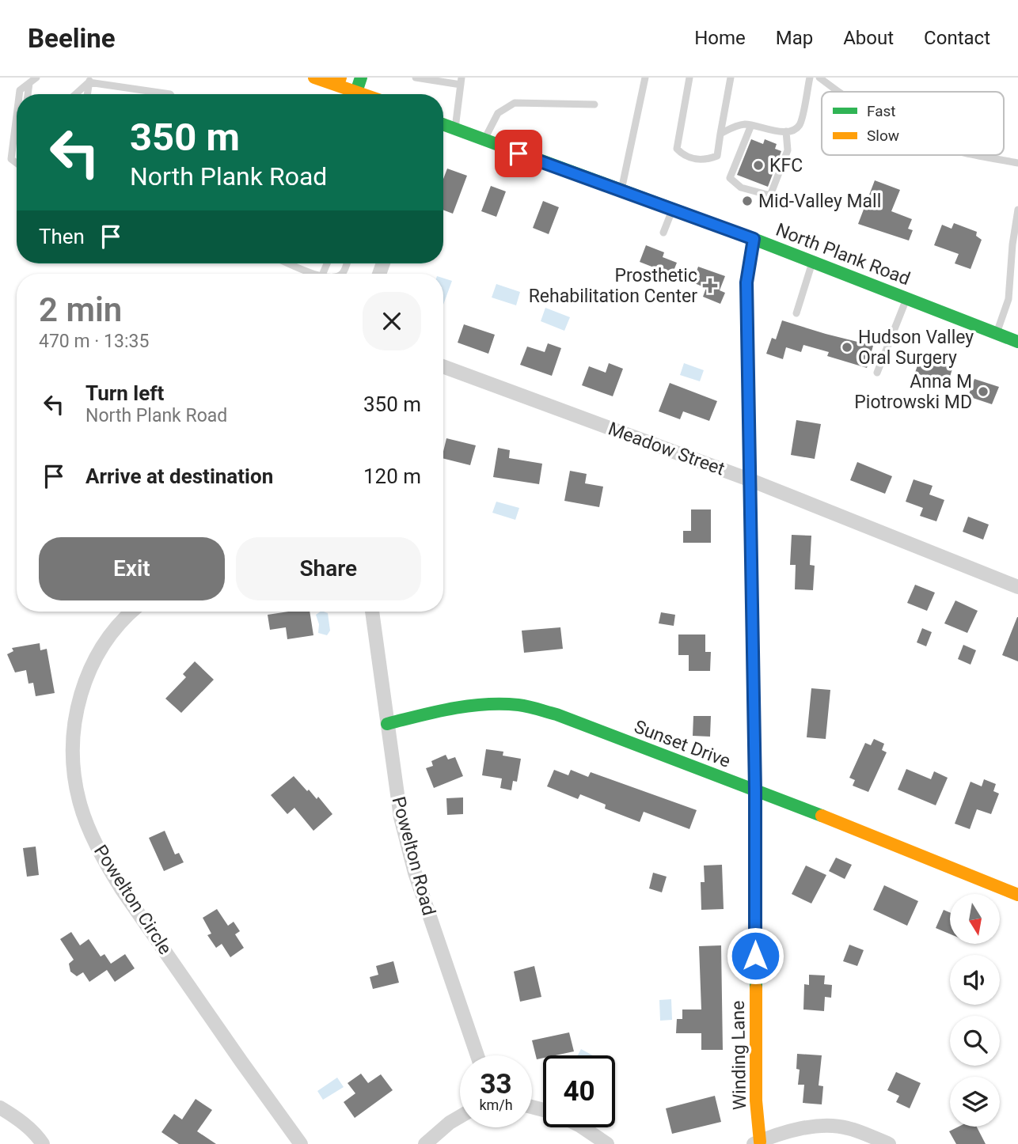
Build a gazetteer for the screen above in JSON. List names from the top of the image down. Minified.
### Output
{"streets":{"main road":["North Plank Road","Sunset Drive","Winding Lane"],"street":["Meadow Street","Powelton Road","Powelton Circle"]},"crossings":[["North Plank Road","Winding Lane"],["Meadow Street","Winding Lane"],["Sunset Drive","Powelton Road"],["Sunset Drive","Winding Lane"]],"places":{"other":["KFC","Mid-Valley Mall","Hudson Valley Oral Surgery","Anna M Piotrowski MD"],"health":["Prosthetic Rehabilitation Center"]},"legend":["Fast","Slow"],"north":"bottom","page":{"header":"Beeline","nav":["Home","Map","About","Contact"],"turn":["350 m","North Plank Road"],"then":"Then","heading":["2 min","470 m · 13:35"],"list":[{"name":"Turn left","note":"North Plank Road","value":"350 m"},{"name":"Arrive at destination","value":"120 m"}],"buttons":["Exit","Share"],"speed":"33 km/h","limit":"40"}}
